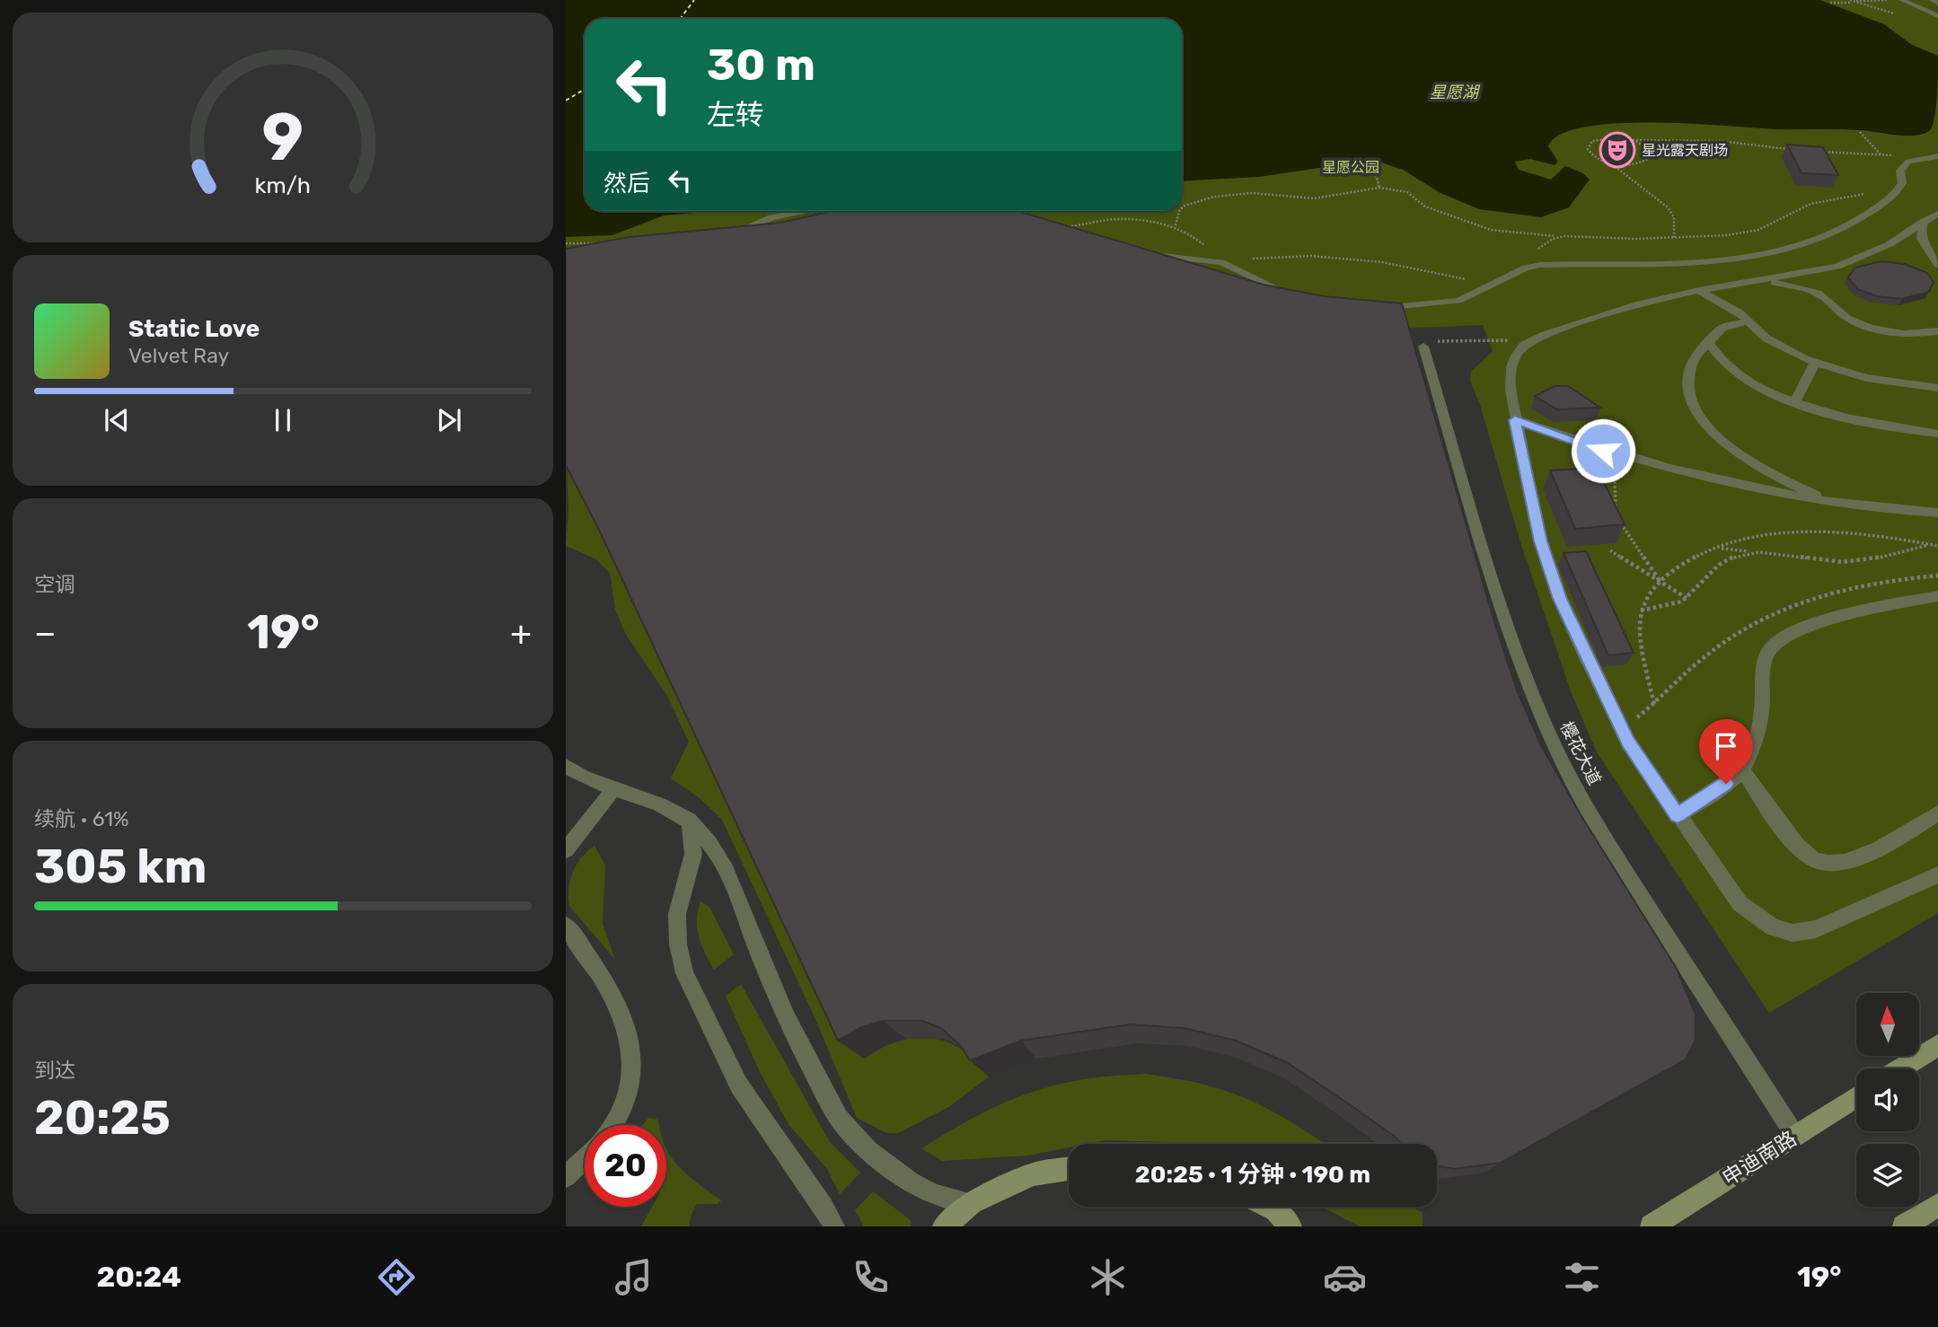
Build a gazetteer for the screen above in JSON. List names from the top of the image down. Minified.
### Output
{"streets":{"street":["申迪南路"],"lane":["樱花大道"]},"crossings":[["樱花大道","申迪南路"]],"water":["星愿湖"],"parks":["星愿公园"],"places":{"theatre":["星光露天剧场"]},"north":"top","page":{"turn":["30 m","左转"],"then":"然后","song":["Static Love","Velvet Ray"],"tile":["空调",["续航 · 61%","305 km"],["到达","20:25"]],"heat":["−","19°","+"],"limit":"20","trip":"20:25 · 1 分钟 · 190 m","tabs":["20:24","19°"],"gauge":["9","km/h"]}}
